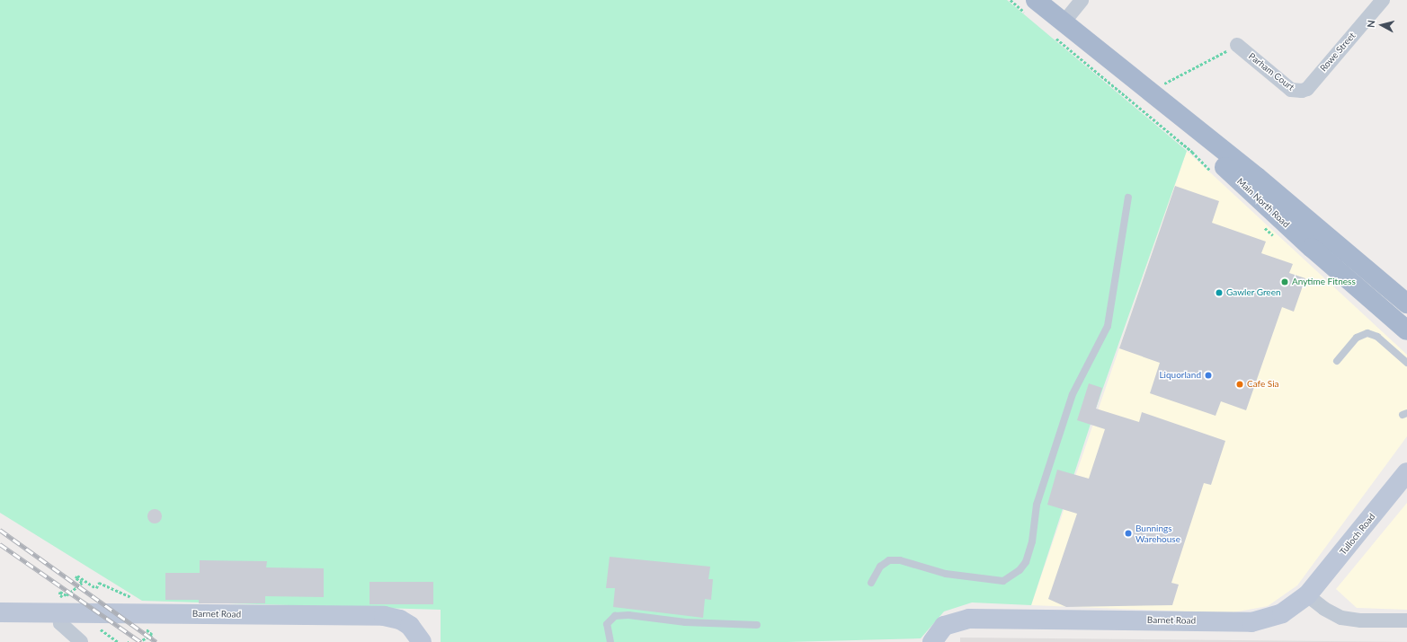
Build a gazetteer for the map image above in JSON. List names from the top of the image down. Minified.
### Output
{"streets":{"main road":["Main North Road"],"street":["Rowe Street","Parham Court","Tulloch Road","Barnet Road"]},"crossings":[["Rowe Street","Parham Court"],["Tulloch Road","Barnet Road"]],"places":["Anytime Fitness","Gawler Green","Liquorland","Cafe Sia","Bunnings Warehouse"],"north":"left"}
